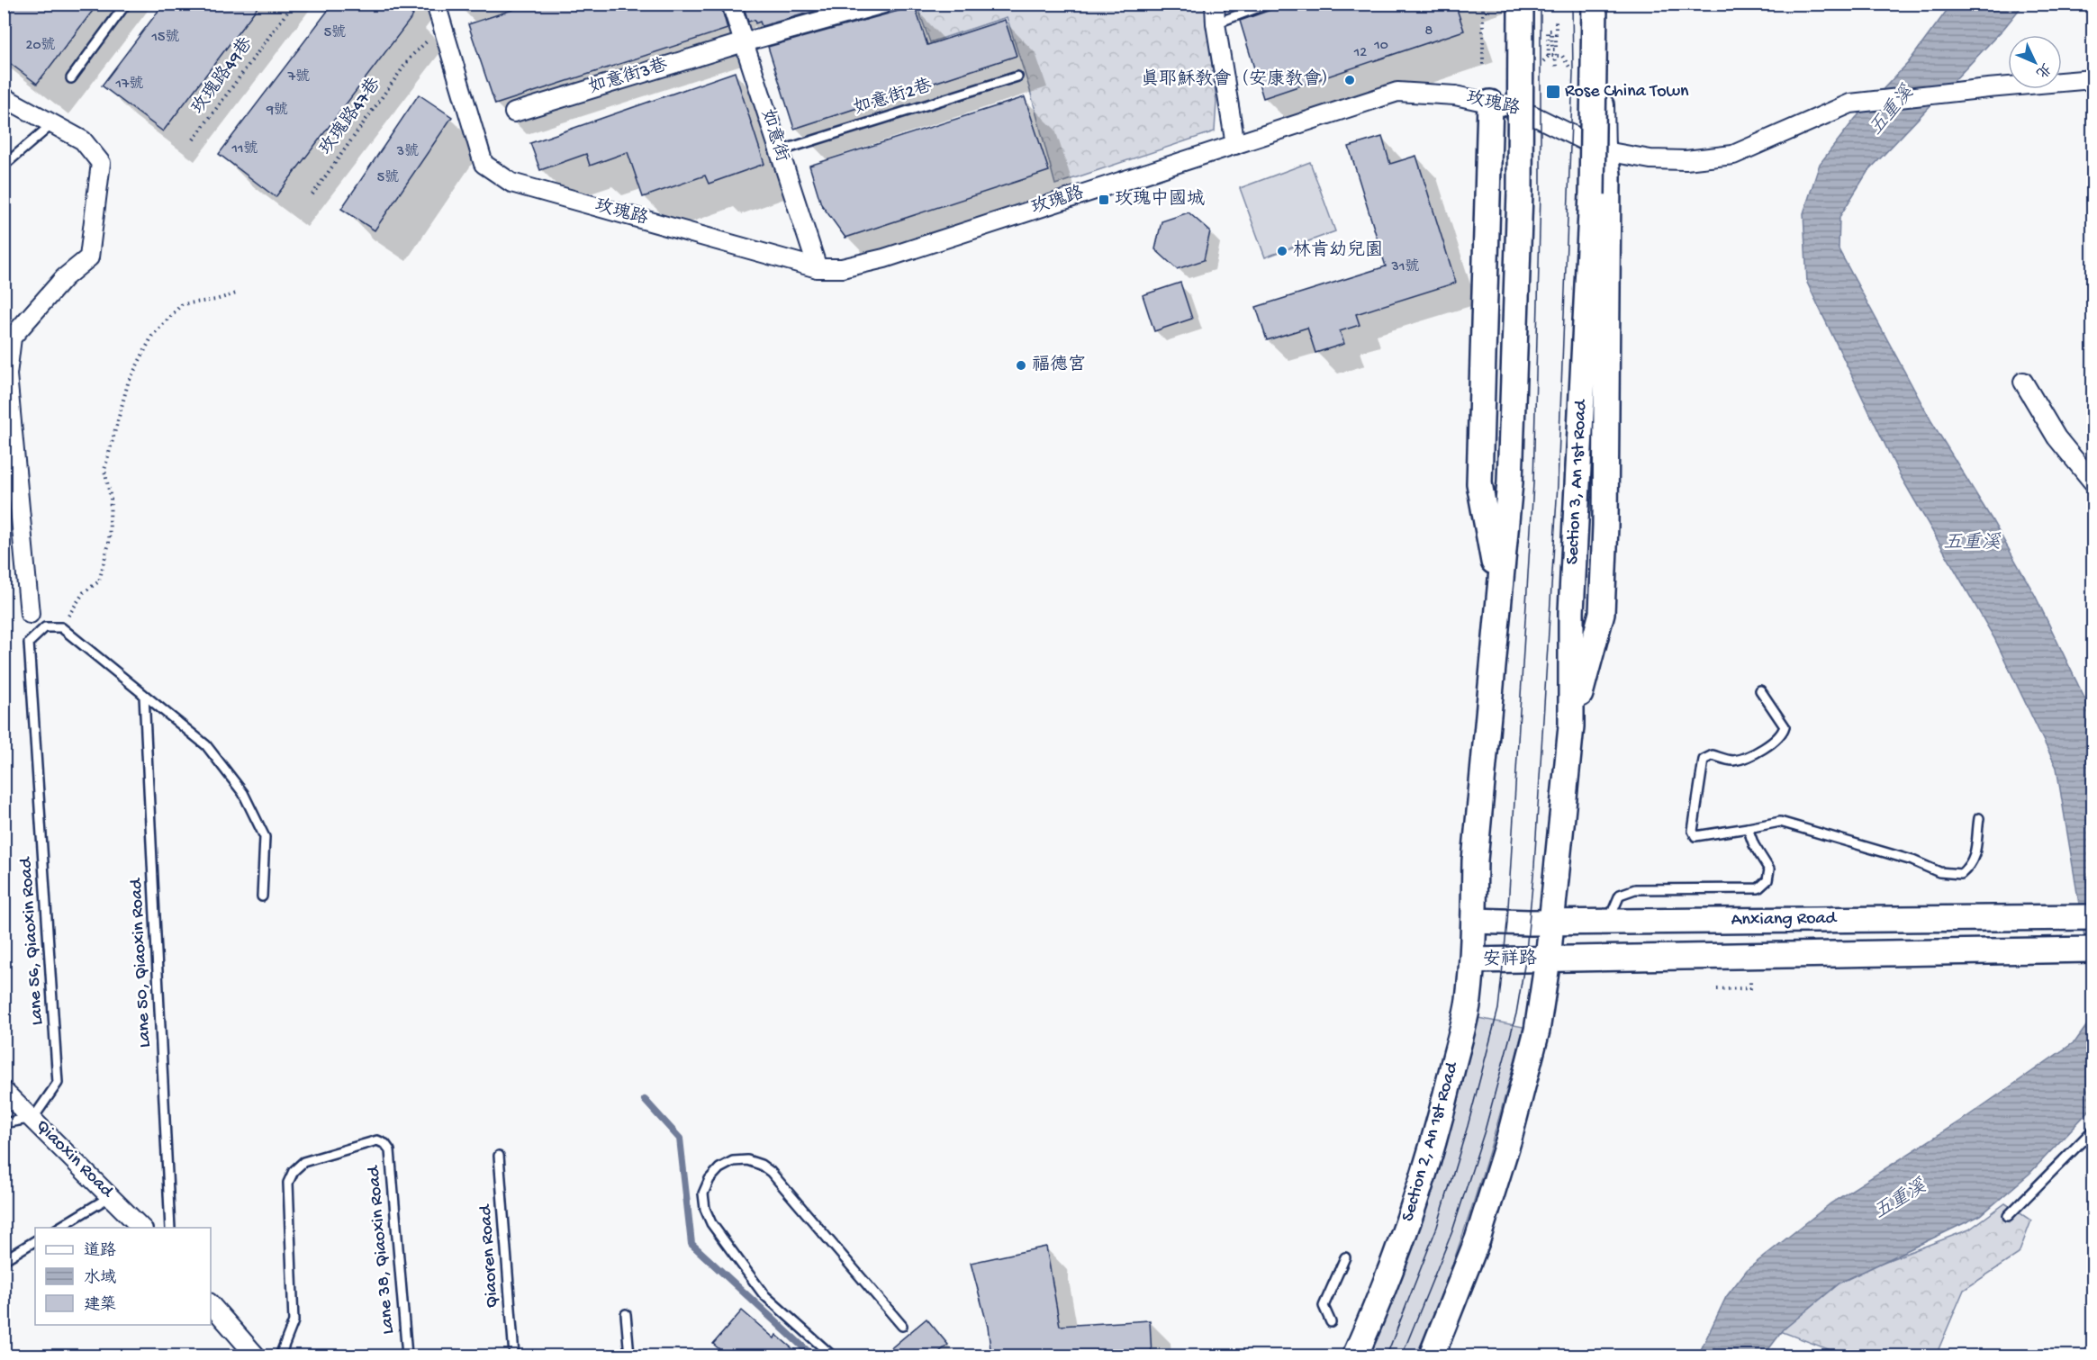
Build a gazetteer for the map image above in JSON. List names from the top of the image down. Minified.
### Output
{"streets":{"street":["如意街3巷","玫瑰路","如意街","Section 3, An 1st Road","Anxiang Road","安祥路","Section 2, An 1st Road","Qiaoxin Road"],"lane":["如意街2巷","Lane 56, Qiaoxin Road","Lane 50, Qiaoxin Road","Lane 38, Qiaoxin Road","Qiaoren Road"],"path":["玫瑰路49巷","玫瑰路47巷"]},"crossings":[["如意街3巷","如意街"],["如意街2巷","如意街"],["玫瑰路","如意街"],["Section 3, An 1st Road","Anxiang Road"],["Section 3, An 1st Road","安祥路"],["Anxiang Road","安祥路"],["Anxiang Road","Section 2, An 1st Road"],["Lane 56, Qiaoxin Road","Qiaoxin Road"],["安祥路","Section 2, An 1st Road"]],"water":["五重溪"],"places":{"other":["真耶穌教會（安康教會）","林肯幼兒園","福德宮"],"transit":["Rose China Town","玫瑰中國城"]},"house_numbers":["8","5號","15號","20號","10","12","7號","17號","9號","11號","3號","5號","31號"],"legend":["道路","水域","建築"],"north":"bottom right"}
